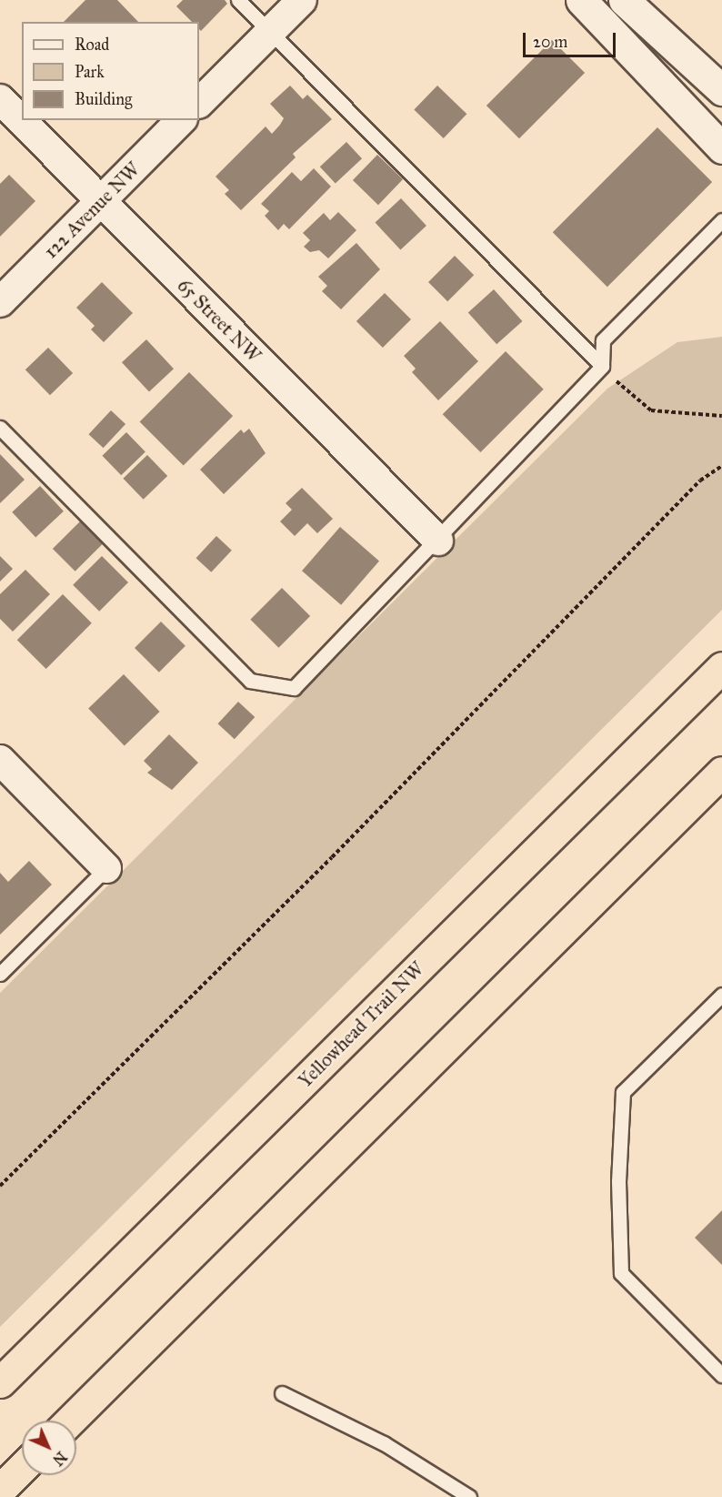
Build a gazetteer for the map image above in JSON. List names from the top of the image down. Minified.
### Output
{"streets":{"highway":["Yellowhead Trail NW"],"street":["122 Avenue NW","65 Street NW"]},"crossings":[["122 Avenue NW","65 Street NW"]],"legend":["Road","Park","Building"],"scale_bar":"20 m","north":"bottom right"}
